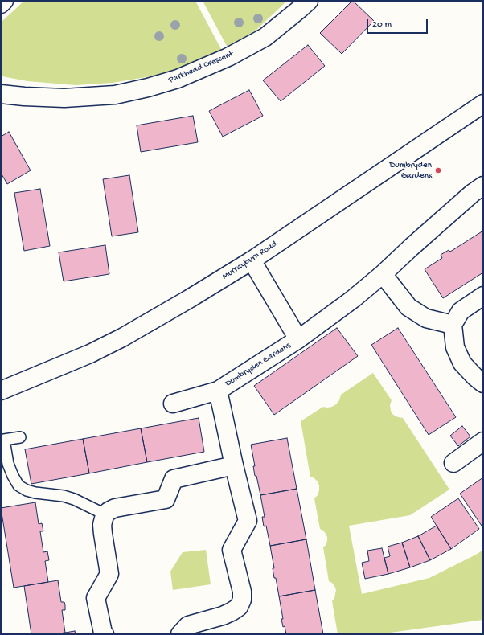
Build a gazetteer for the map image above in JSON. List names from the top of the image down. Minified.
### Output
{"streets":{"street":["Parkhead Crescent","Murrayburn Road","Dumbryden Gardens"]},"crossings":[["Murrayburn Road","Dumbryden Gardens"]],"places":["Dumbryden Gardens"],"scale_bar":"20 m"}
